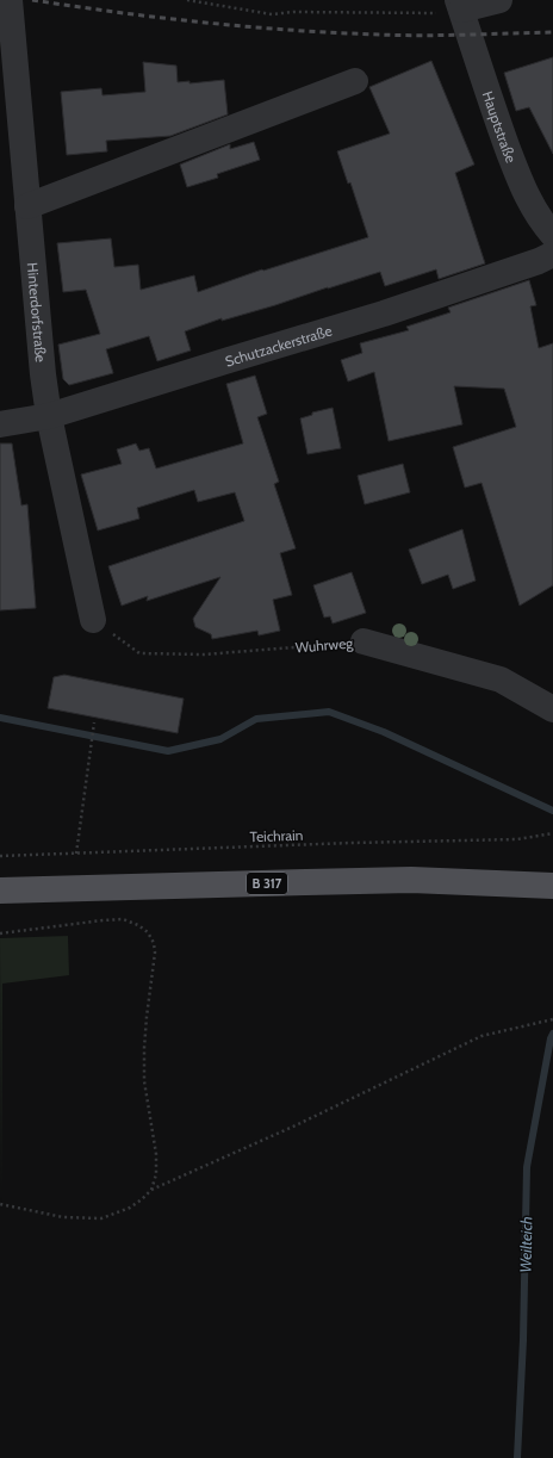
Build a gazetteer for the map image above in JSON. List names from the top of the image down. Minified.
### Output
{"streets":{"main road":["B 317"],"street":["Hauptstraße","Hinterdorfstraße","Schutzackerstraße","Wuhrweg"],"path":["Teichrain"]},"crossings":[["Hinterdorfstraße","Schutzackerstraße"],["Hinterdorfstraße","Wuhrweg"]],"water":["Weilteich"]}
